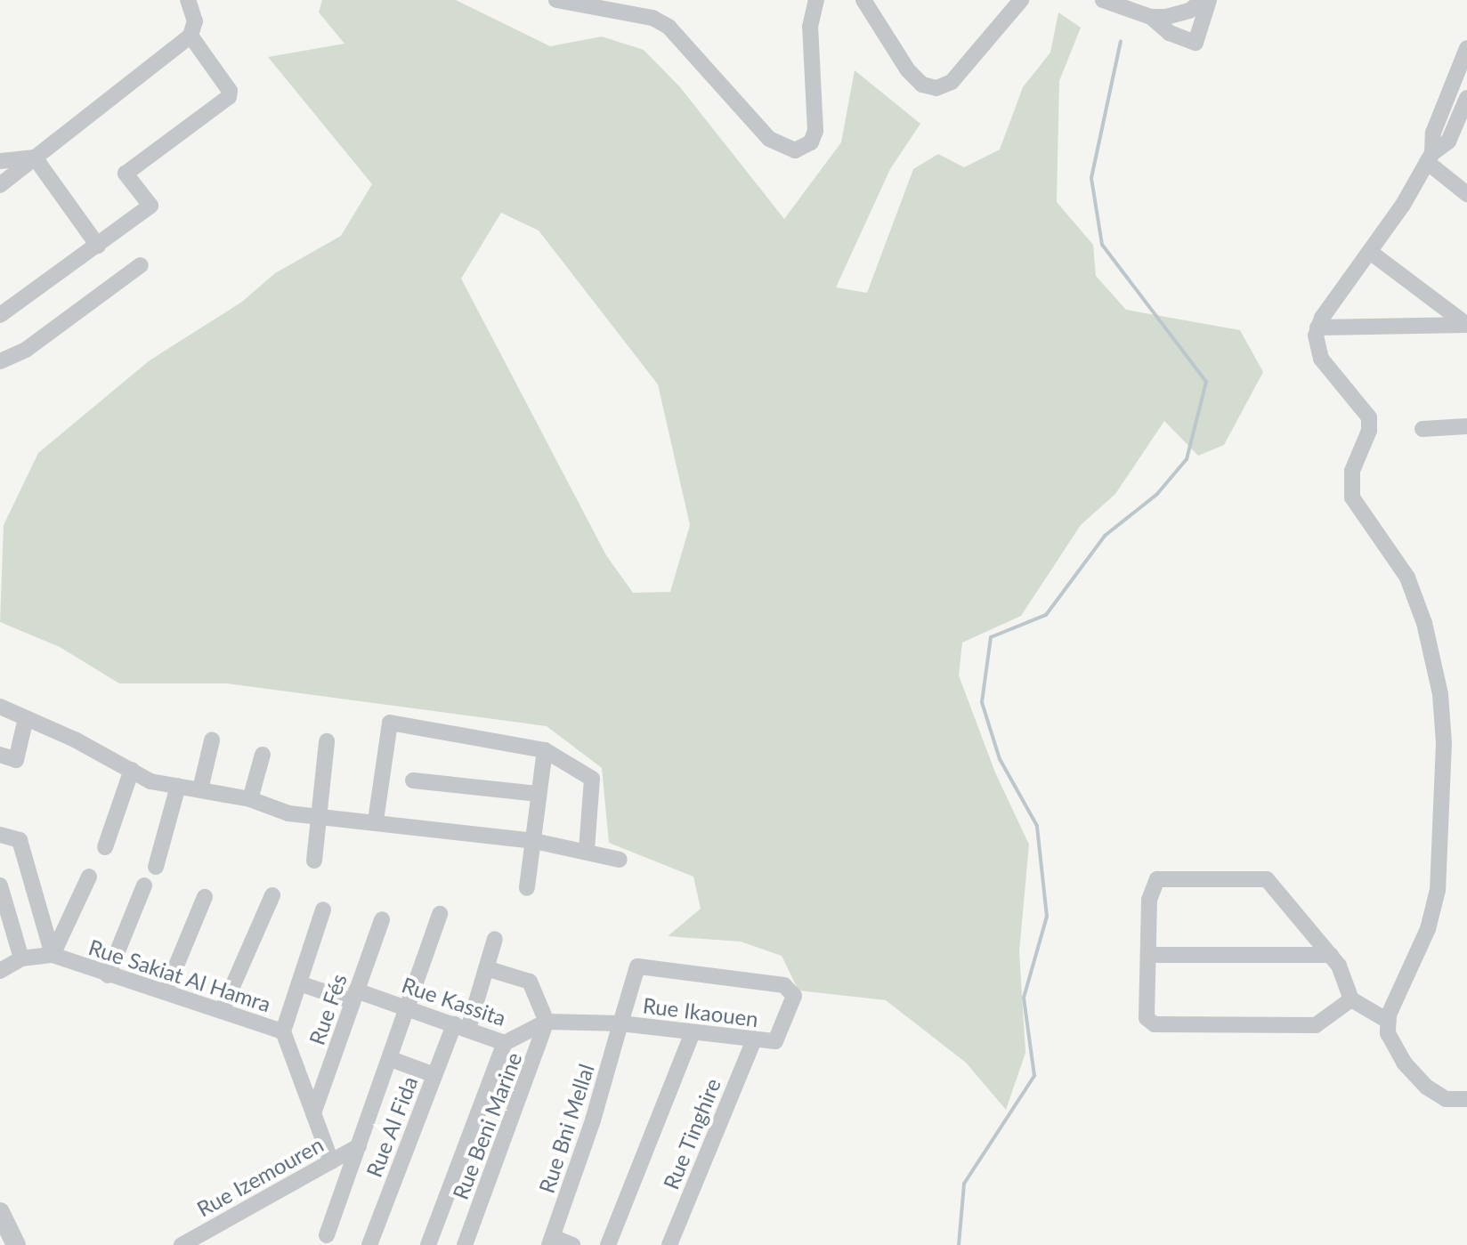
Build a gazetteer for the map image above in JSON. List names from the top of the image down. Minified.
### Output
{"streets":{"street":["Rue Sakiat Al Hamra","Rue Kassita","Rue Fés","Rue Ikaouen","Rue Beni Marine","Rue Al Fida","Rue Bni Mellal","Rue Tinghire","Rue Izemouren"]},"crossings":[["Rue Sakiat Al Hamra","Rue Fés"],["Rue Sakiat Al Hamra","Rue Izemouren"],["Rue Kassita","Rue Fés"],["Rue Kassita","Rue Ikaouen"],["Rue Kassita","Rue Beni Marine"],["Rue Kassita","Rue Al Fida"],["Rue Kassita","Rue Bni Mellal"],["Rue Ikaouen","Rue Bni Mellal"],["Rue Ikaouen","Rue Tinghire"]]}
